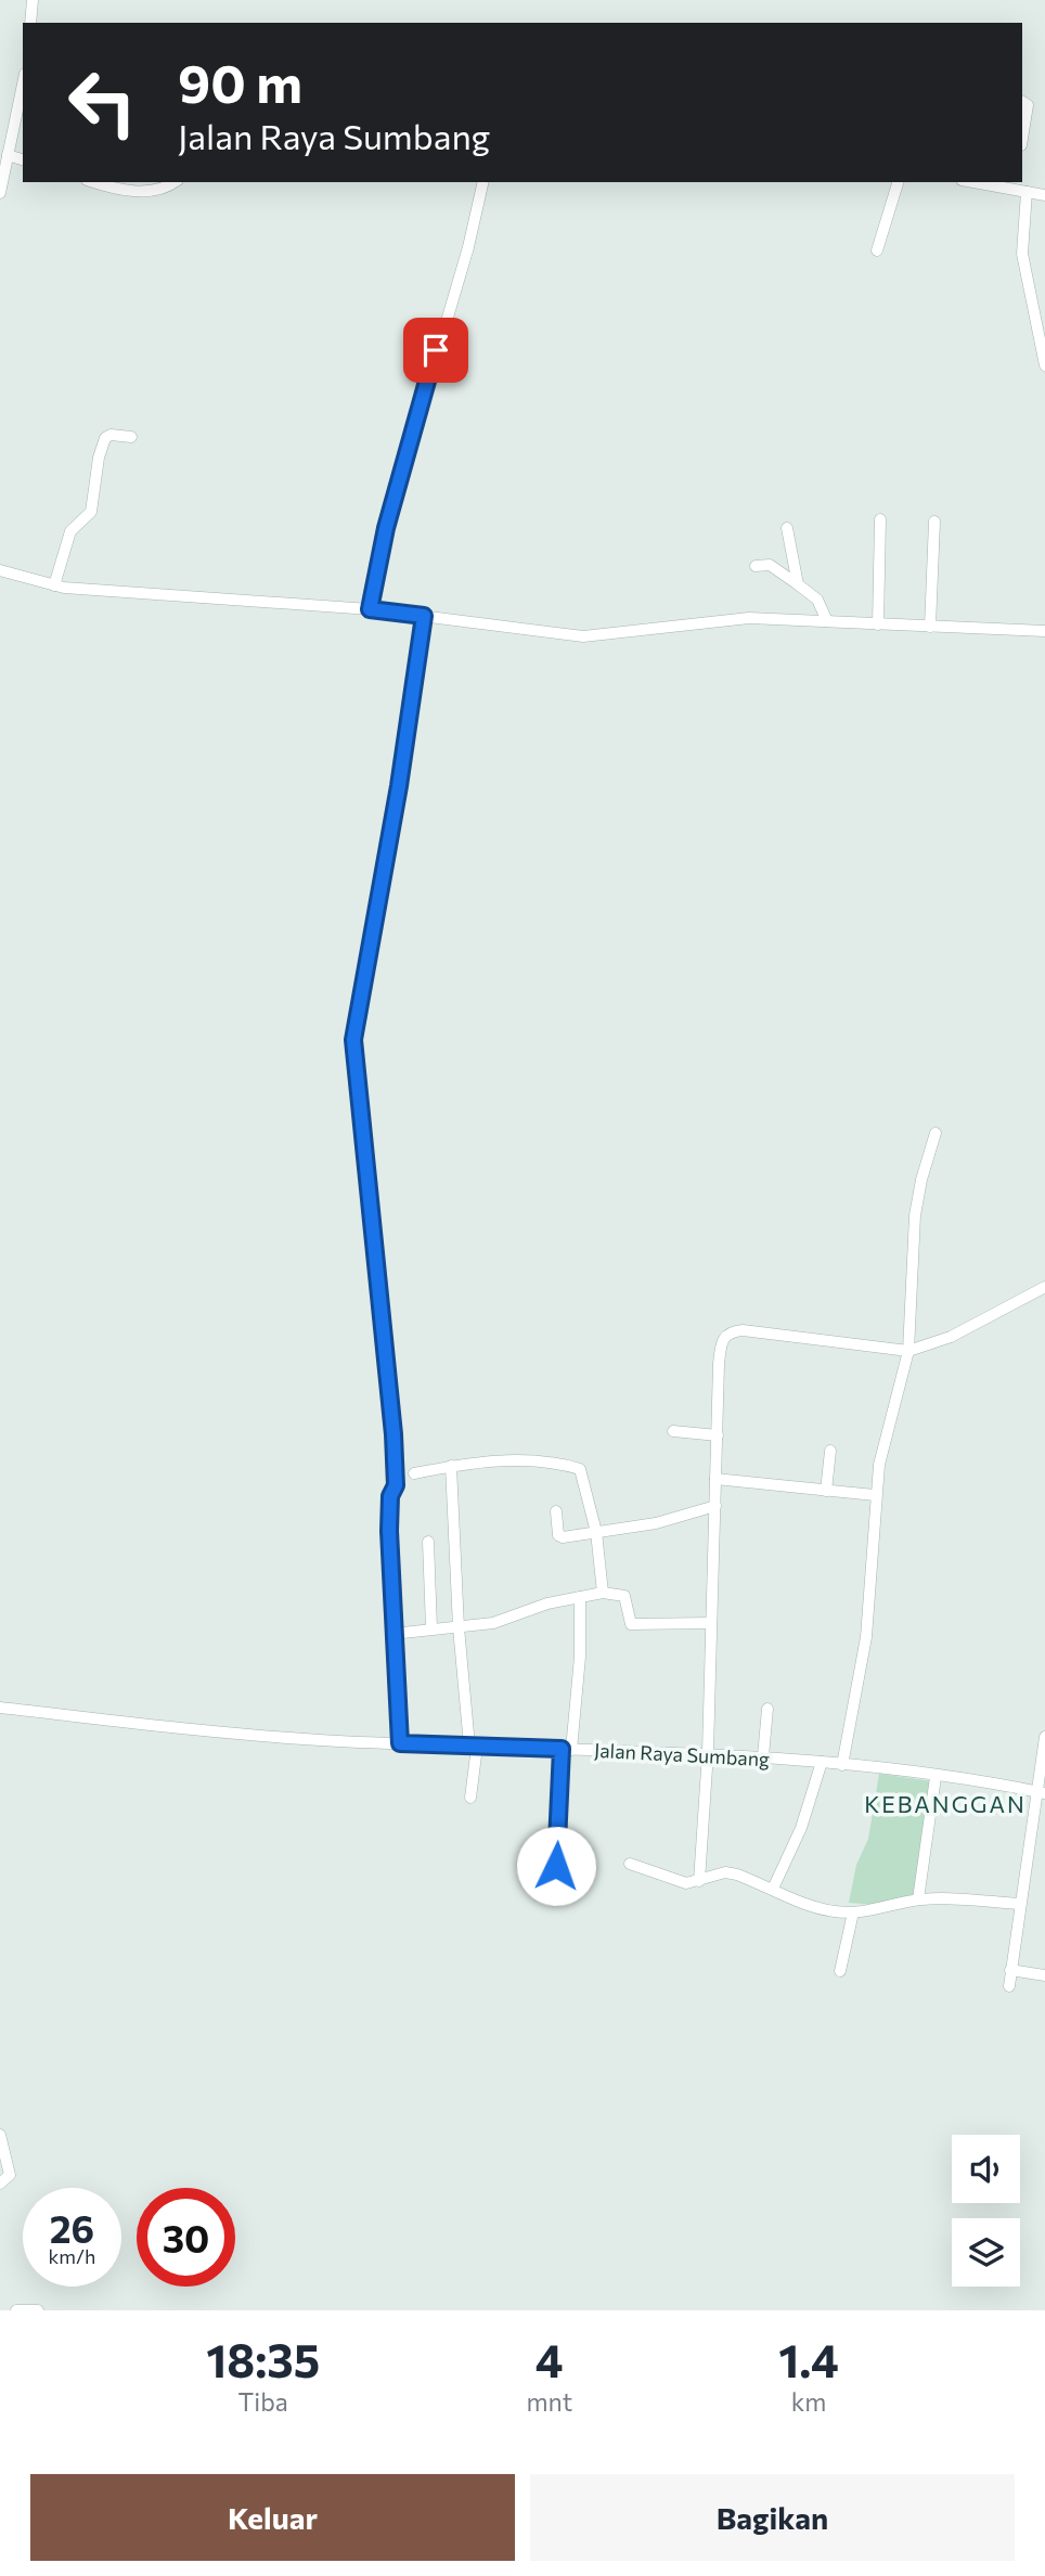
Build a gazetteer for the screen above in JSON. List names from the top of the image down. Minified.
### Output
{"streets":{"street":["Jalan Raya Sumbang"]},"districts":["KEBANGGAN"],"page":{"turn":["90 m","Jalan Raya Sumbang"],"speed":"26 km/h","limit":"30","eta":["18:35","Tiba","4","mnt","1.4","km"],"buttons":["Keluar","Bagikan"]}}
